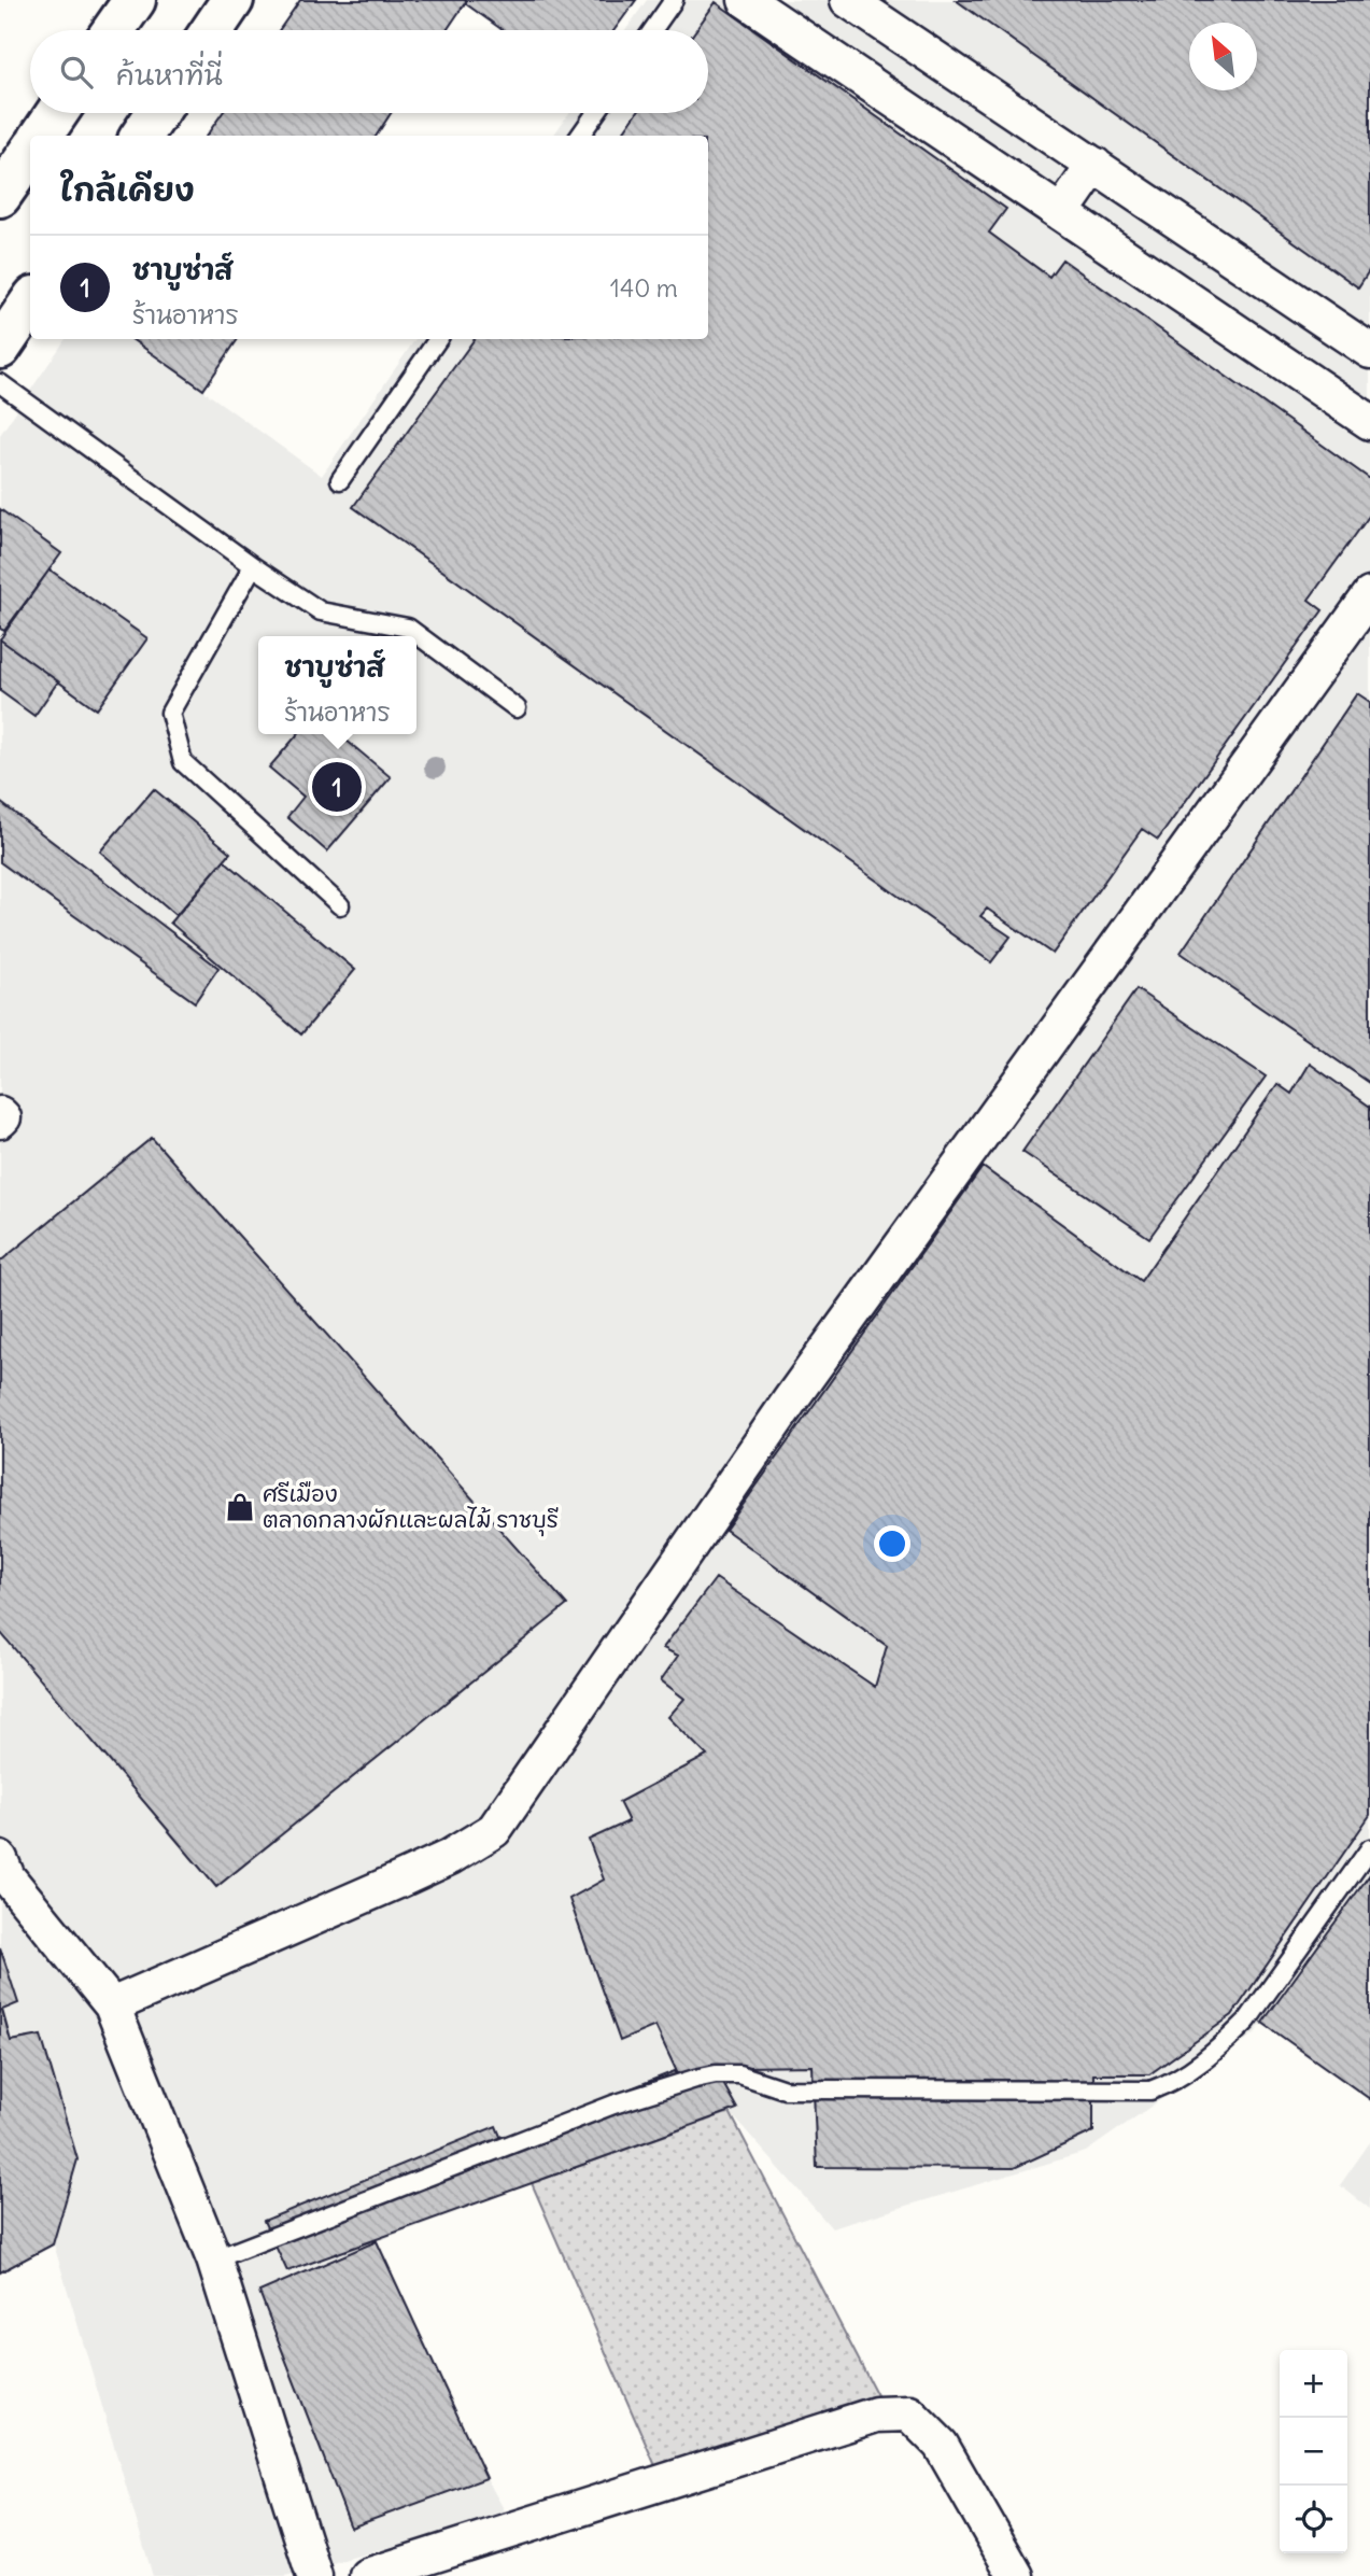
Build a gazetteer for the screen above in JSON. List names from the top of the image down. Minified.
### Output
{"places":{"shop":["ศรีเมือง ตลาดกลางผักและผลไม้ ราชบุรี"]},"north":"top left","page":{"search":"ค้นหาที่นี่","heading":"ใกล้เคียง","list":[{"mark":"1","name":"ชาบูซ่าส์","note":"ร้านอาหาร","value":"140 m"}],"popup":["ชาบูซ่าส์","ร้านอาหาร"],"pins":"1","map_buttons":["+","−"]}}
